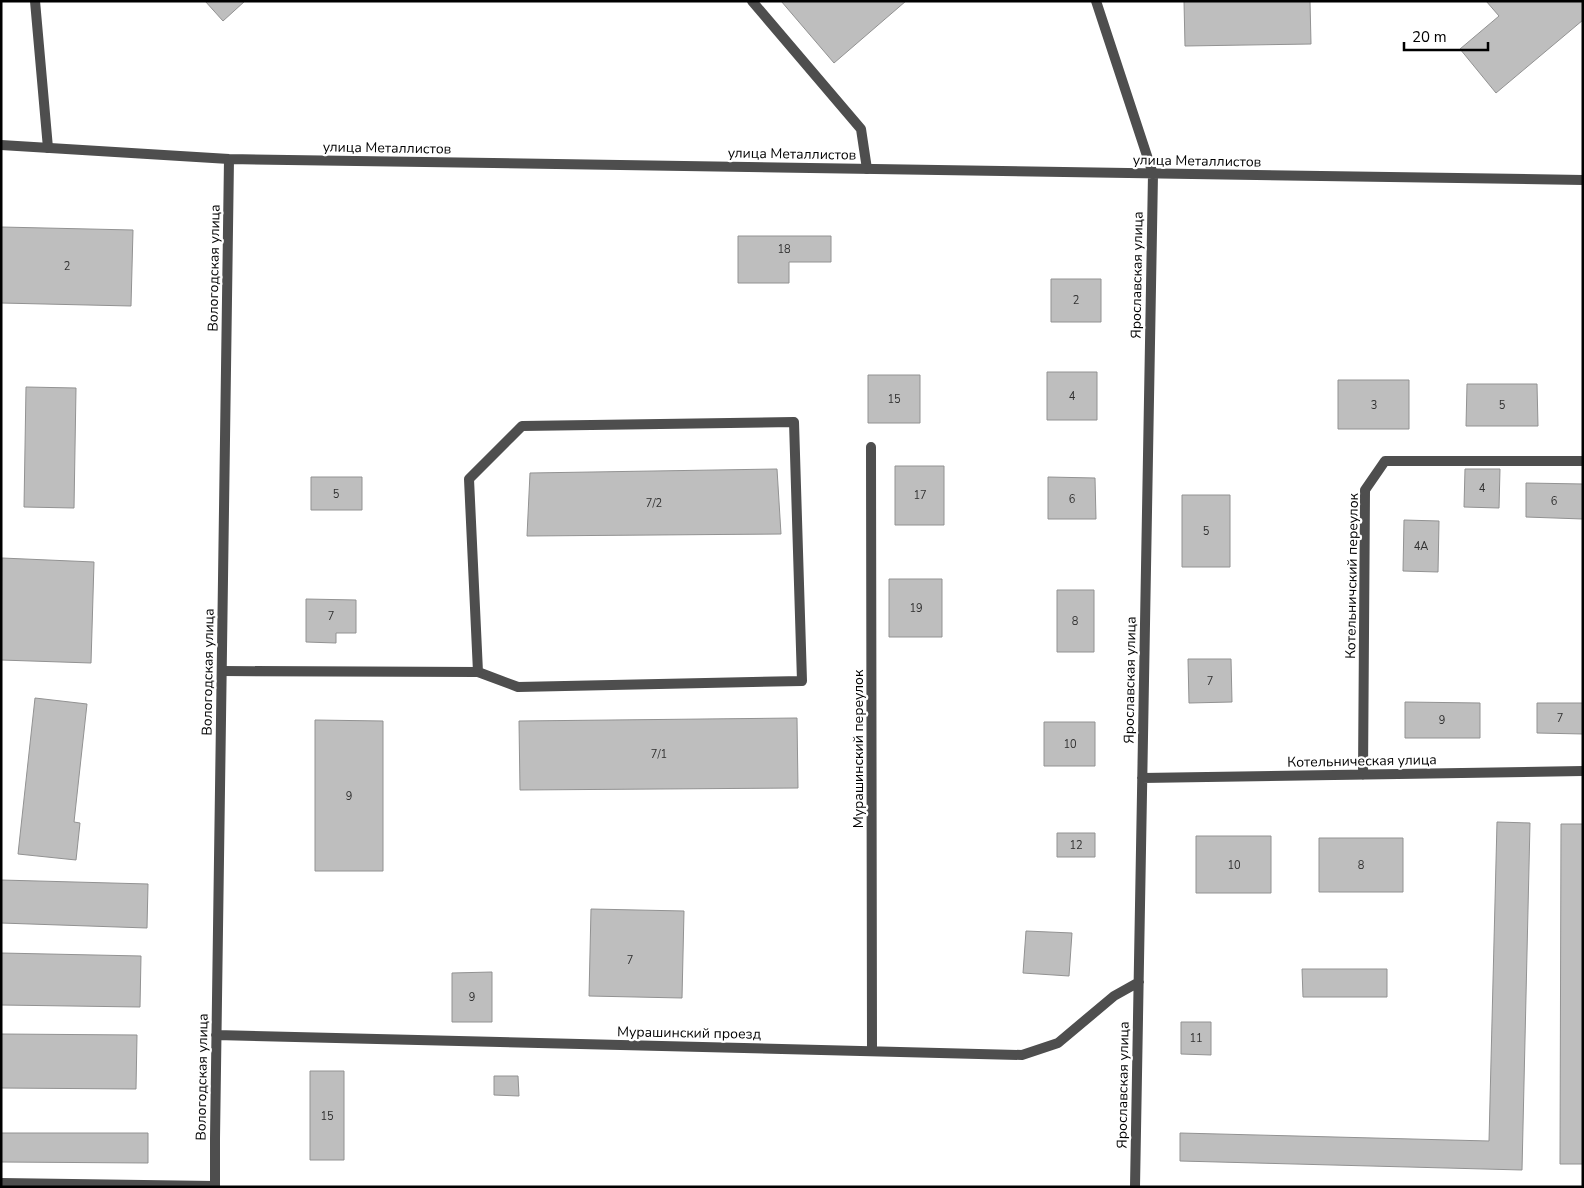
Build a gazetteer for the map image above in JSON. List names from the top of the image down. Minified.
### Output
{"streets":{"street":["улица Металлистов","Вологодская улица","Ярославская улица","Котельничский переулок","Мурашинский переулок","Котельническая улица","Мурашинский проезд"]},"crossings":[["улица Металлистов","Вологодская улица"],["улица Металлистов","Ярославская улица"],["Вологодская улица","Мурашинский проезд"],["Ярославская улица","Котельническая улица"],["Ярославская улица","Мурашинский проезд"],["Котельничский переулок","Котельническая улица"],["Мурашинский переулок","Мурашинский проезд"]],"house_numbers":["18","2","2","4","15","3","5","4","5","17","6","6","7/2","5","4А","19","7","8","7","7","9","10","7/1","9","12","10","8","7","9","11","15"],"scale_bar":"20 m"}
